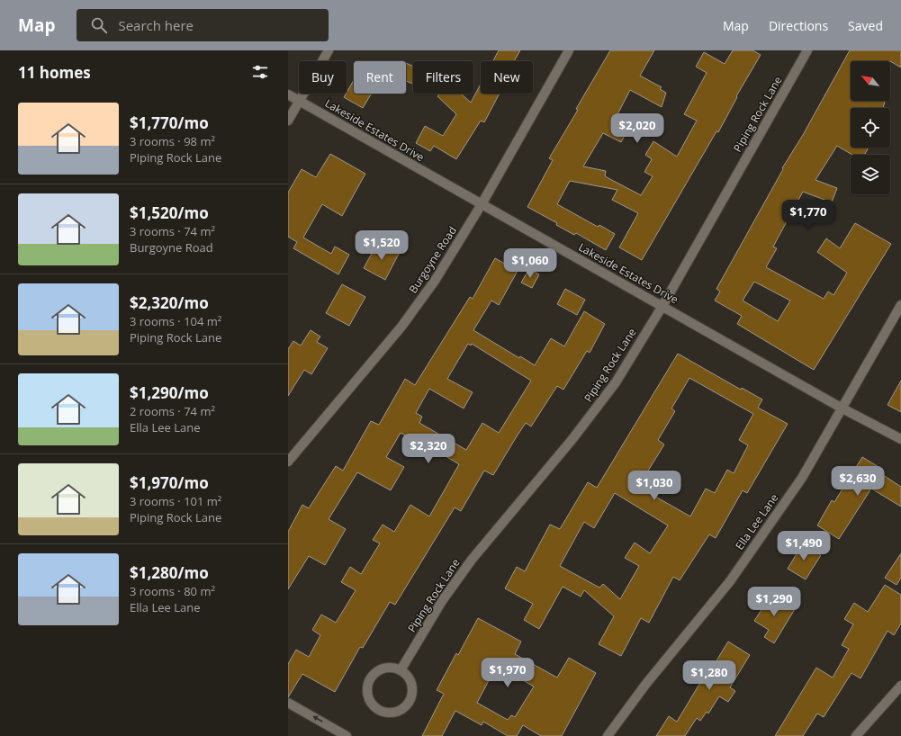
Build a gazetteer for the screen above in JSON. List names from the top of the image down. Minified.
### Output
{"streets":{"street":["Piping Rock Lane","Lakeside Estates Drive","Burgoyne Road","Ella Lee Lane"]},"crossings":[["Piping Rock Lane","Lakeside Estates Drive"],["Lakeside Estates Drive","Burgoyne Road"],["Lakeside Estates Drive","Ella Lee Lane"]],"north":"top left","page":{"header":"Map","search":"Search here","nav":["Map","Directions","Saved"],"heading":"11 homes","chip":["Buy","Rent","Filters","New"],"list":[{"name":"$1,770/mo","note":"3 rooms · 98 m² · Piping Rock Lane"},{"name":"$1,520/mo","note":"3 rooms · 74 m² · Burgoyne Road"},{"name":"$2,320/mo","note":"3 rooms · 104 m² · Piping Rock Lane"},{"name":"$1,290/mo","note":"2 rooms · 74 m² · Ella Lee Lane"},{"name":"$1,970/mo","note":"3 rooms · 101 m² · Piping Rock Lane"},{"name":"$1,280/mo","note":"3 rooms · 80 m² · Ella Lee Lane"}],"price":["$2,020","$1,770","$1,520","$1,060","$2,320","$2,630","$1,030","$1,490","$1,290","$1,970","$1,280"]}}
